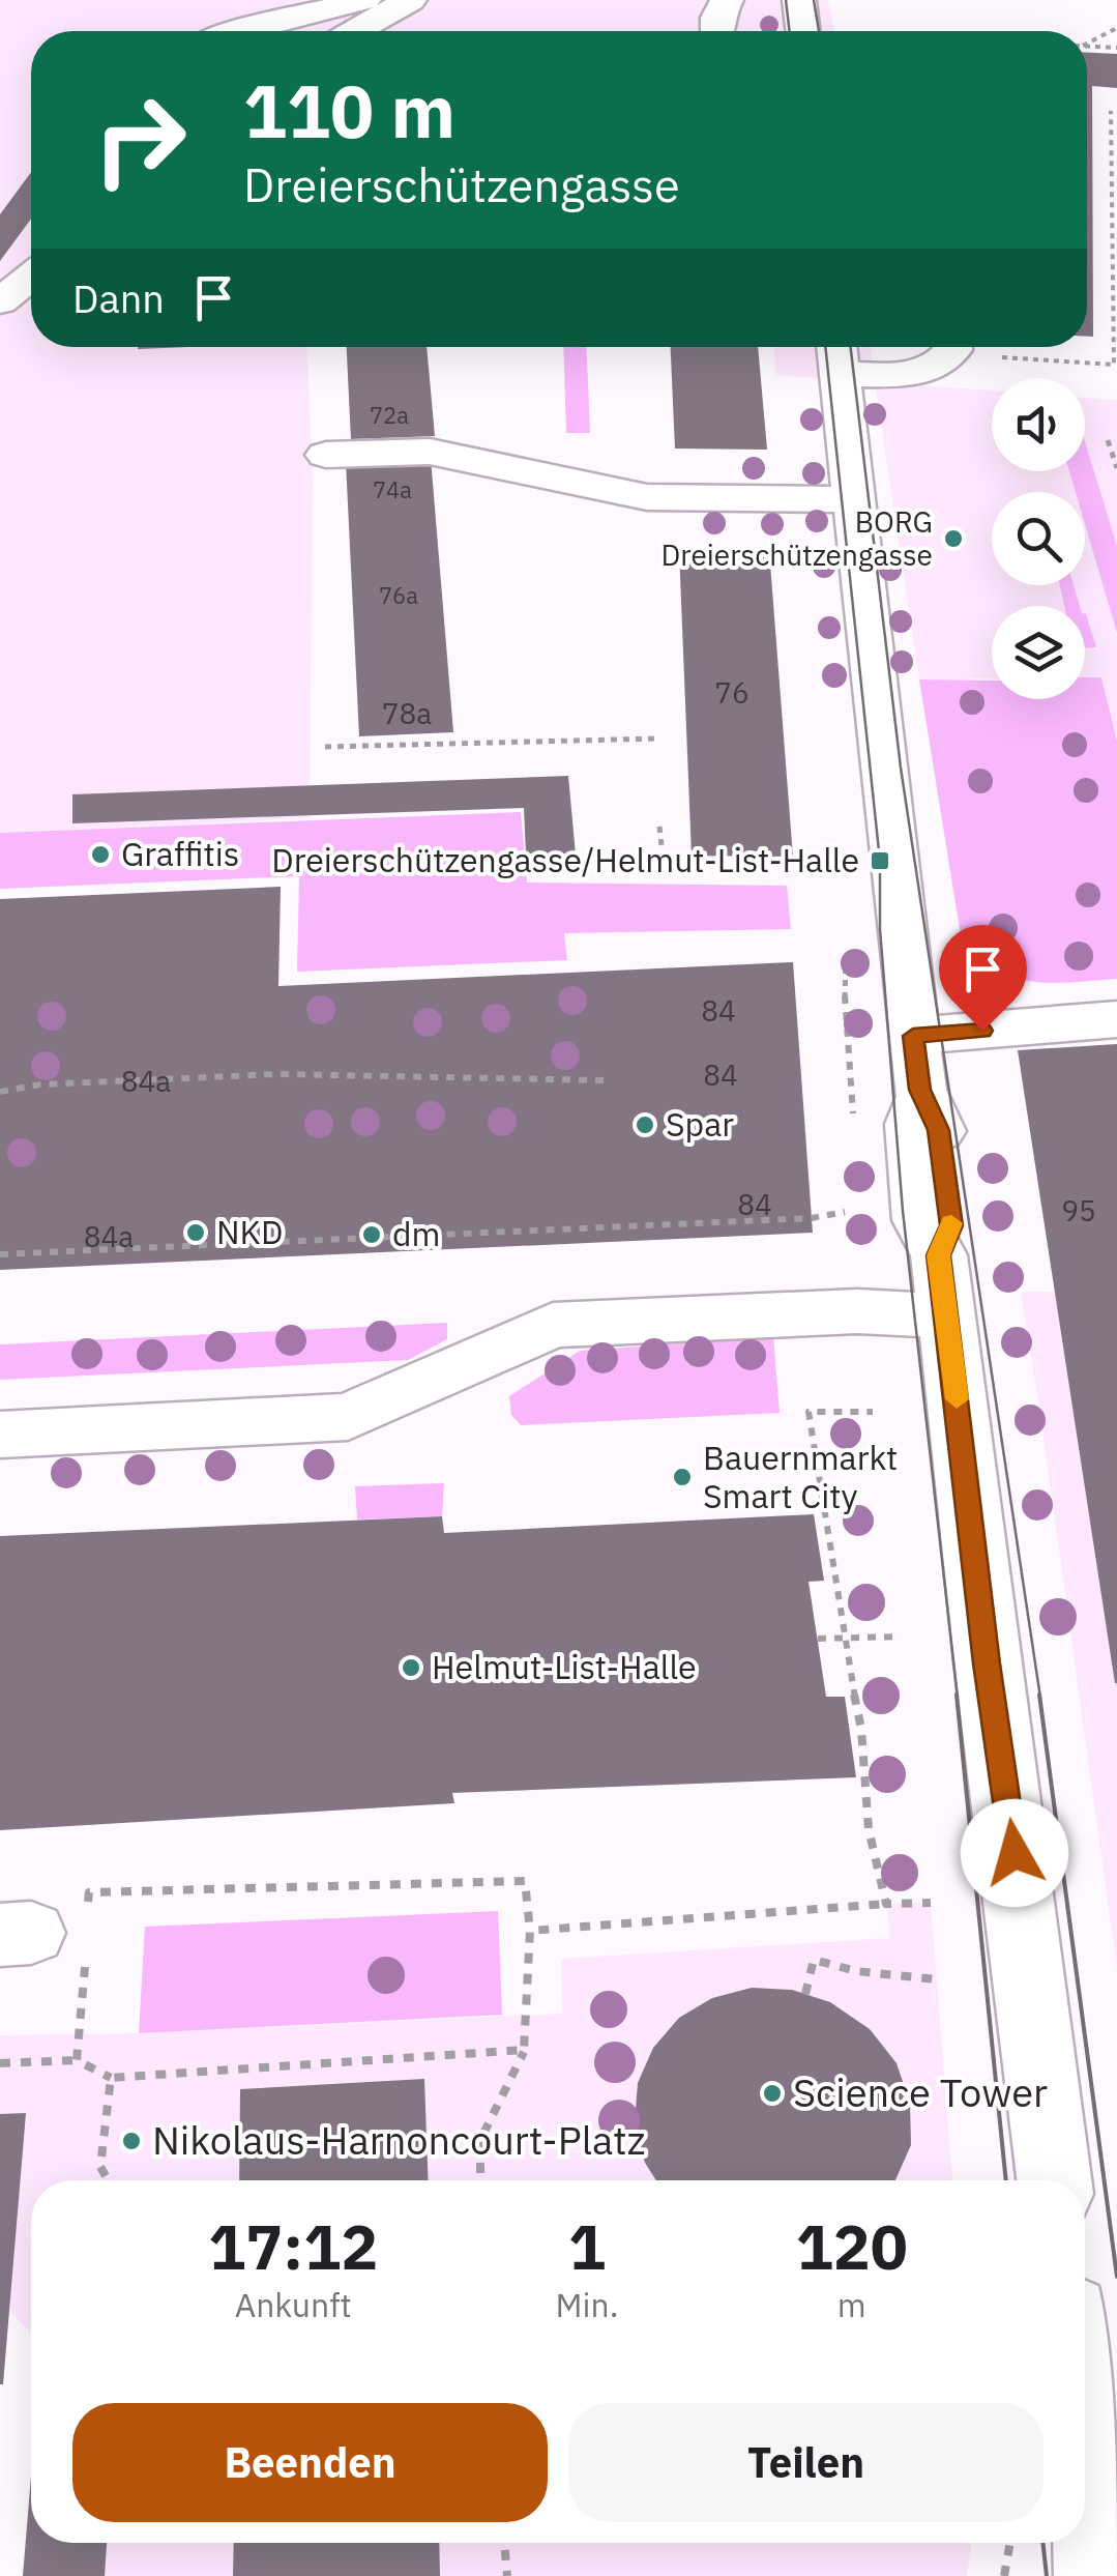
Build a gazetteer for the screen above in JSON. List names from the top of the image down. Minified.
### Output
{"places":{"other":["BORG Dreierschützengasse","Graffitis","Spar","NKD","dm","Bauernmarkt Smart City","Helmut-List-Halle","Science Tower","Nikolaus-Harnoncourt-Platz"],"transit":["Dreierschützengasse/Helmut-List-Halle"]},"house_numbers":["72a","74a","76a","76","78a","84","84","84a","84","95","84a"],"page":{"turn":["110 m","Dreierschützengasse"],"then":"Dann","eta":["17:12","Ankunft","1","Min.","120","m"],"buttons":["Beenden","Teilen"]}}
